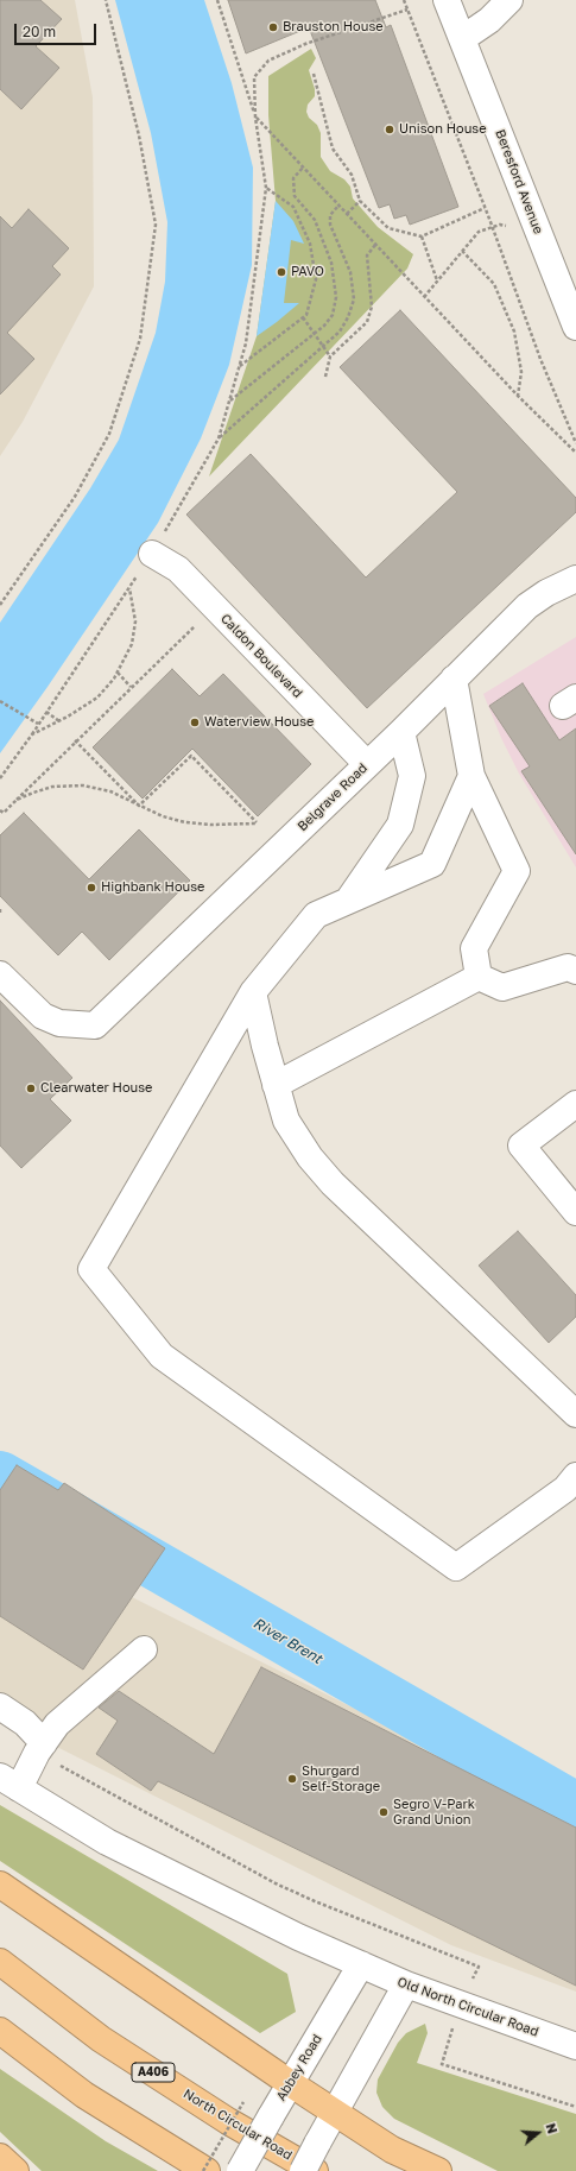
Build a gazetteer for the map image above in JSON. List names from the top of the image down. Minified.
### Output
{"streets":{"highway":["A406","North Circular Road"],"street":["Beresford Avenue","Caldon Boulevard","Belgrave Road","Old North Circular Road","Abbey Road"]},"crossings":[["Caldon Boulevard","Belgrave Road"],["Old North Circular Road","Abbey Road"]],"water":["River Brent"],"places":["Brauston House","Unison House","PAVO","Waterview House","Highbank House","Clearwater House","Shurgard Self-Storage","Segro V-Park Grand Union"],"scale_bar":"20 m","north":"right"}
